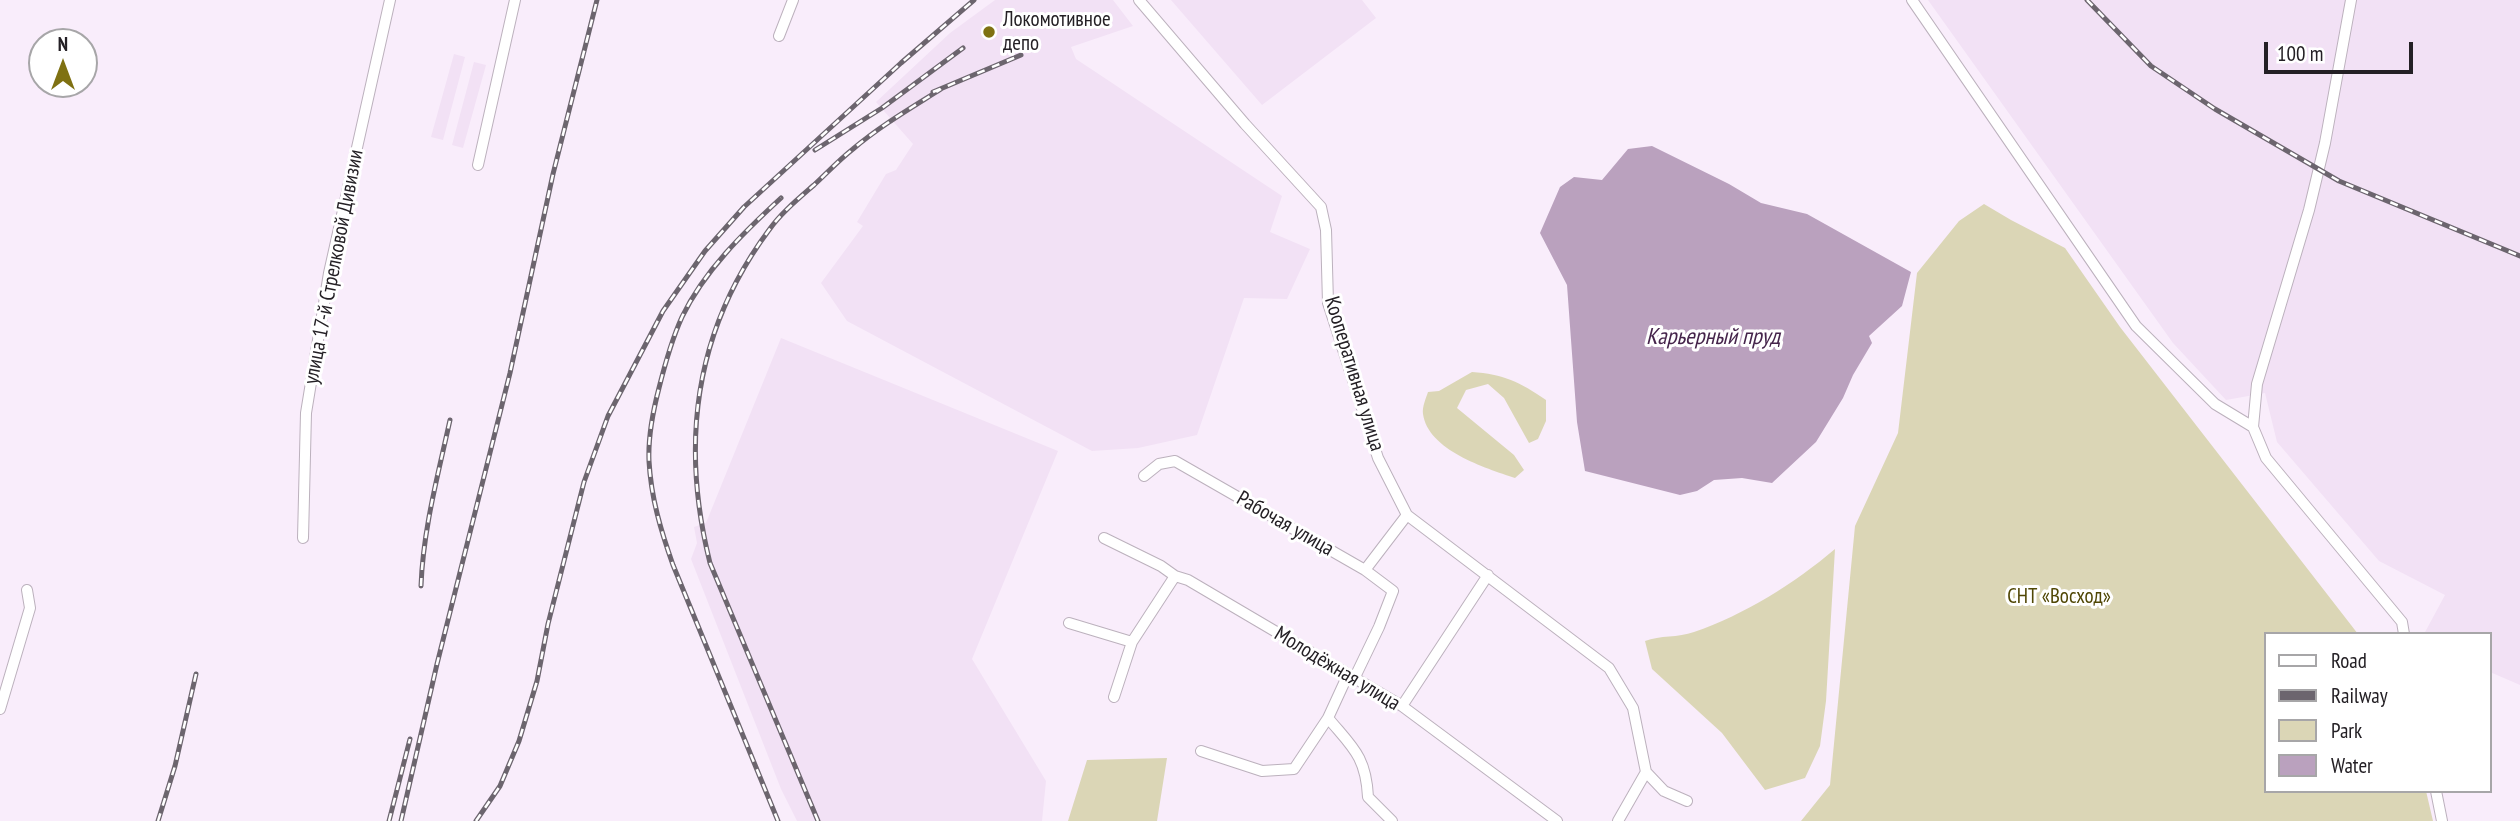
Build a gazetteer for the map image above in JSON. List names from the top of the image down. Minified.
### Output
{"streets":{"street":["улица 17-й Стрелковой Дивизии","Кооперативная улица","Рабочая улица","Молодёжная улица"]},"crossings":[["Рабочая улица","Молодёжная улица"]],"water":["Карьерный пруд"],"parks":["СНТ «Восход»"],"places":["Локомотивное депо"],"legend":["Road","Railway","Park","Water"],"scale_bar":"100 m","north":"top"}
